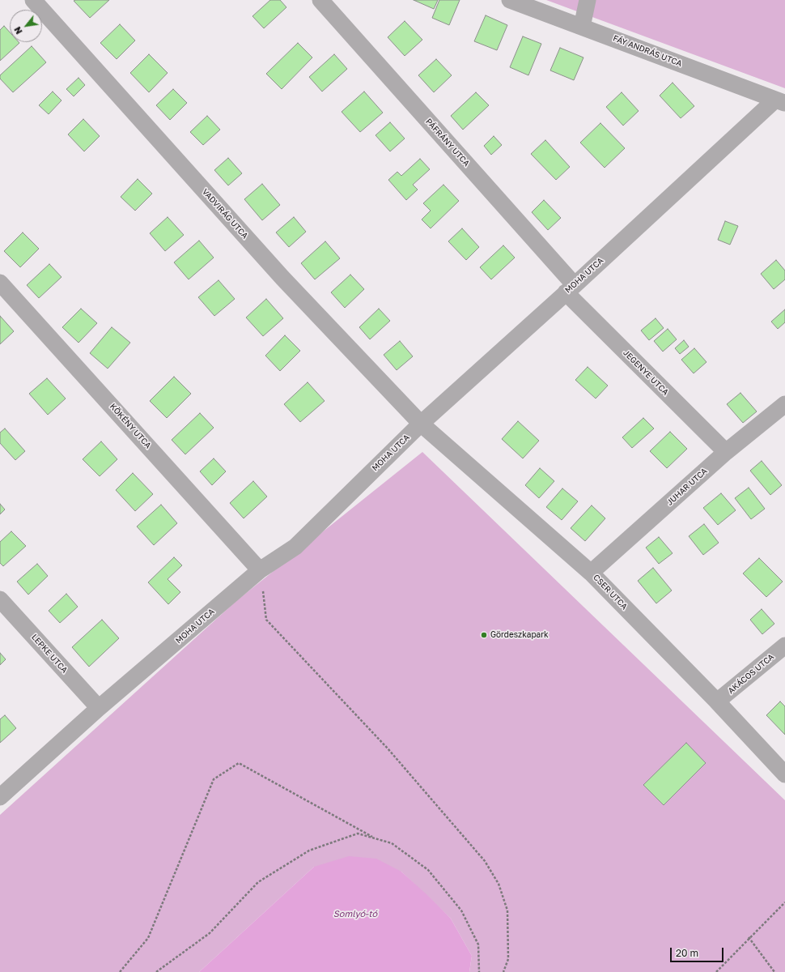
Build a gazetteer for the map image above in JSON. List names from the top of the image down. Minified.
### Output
{"streets":{"street":["FÁY ANDRÁS UTCA","PÁFRÁNY UTCA","VADVIRÁG UTCA","MOHA UTCA","JEGENYE UTCA","KÖKÉNY UTCA","JUHAR UTCA","CSER UTCA","LEPKE UTCA","AKÁCOS UTCA"]},"crossings":[["FÁY ANDRÁS UTCA","MOHA UTCA"],["PÁFRÁNY UTCA","MOHA UTCA"],["PÁFRÁNY UTCA","JEGENYE UTCA"],["VADVIRÁG UTCA","MOHA UTCA"],["VADVIRÁG UTCA","CSER UTCA"],["MOHA UTCA","JEGENYE UTCA"],["MOHA UTCA","KÖKÉNY UTCA"],["MOHA UTCA","CSER UTCA"],["MOHA UTCA","LEPKE UTCA"],["JEGENYE UTCA","JUHAR UTCA"],["JUHAR UTCA","CSER UTCA"],["CSER UTCA","AKÁCOS UTCA"]],"water":["Somlyó-tó"],"places":["Gördeszkapark"],"scale_bar":"20 m","north":"bottom left"}
